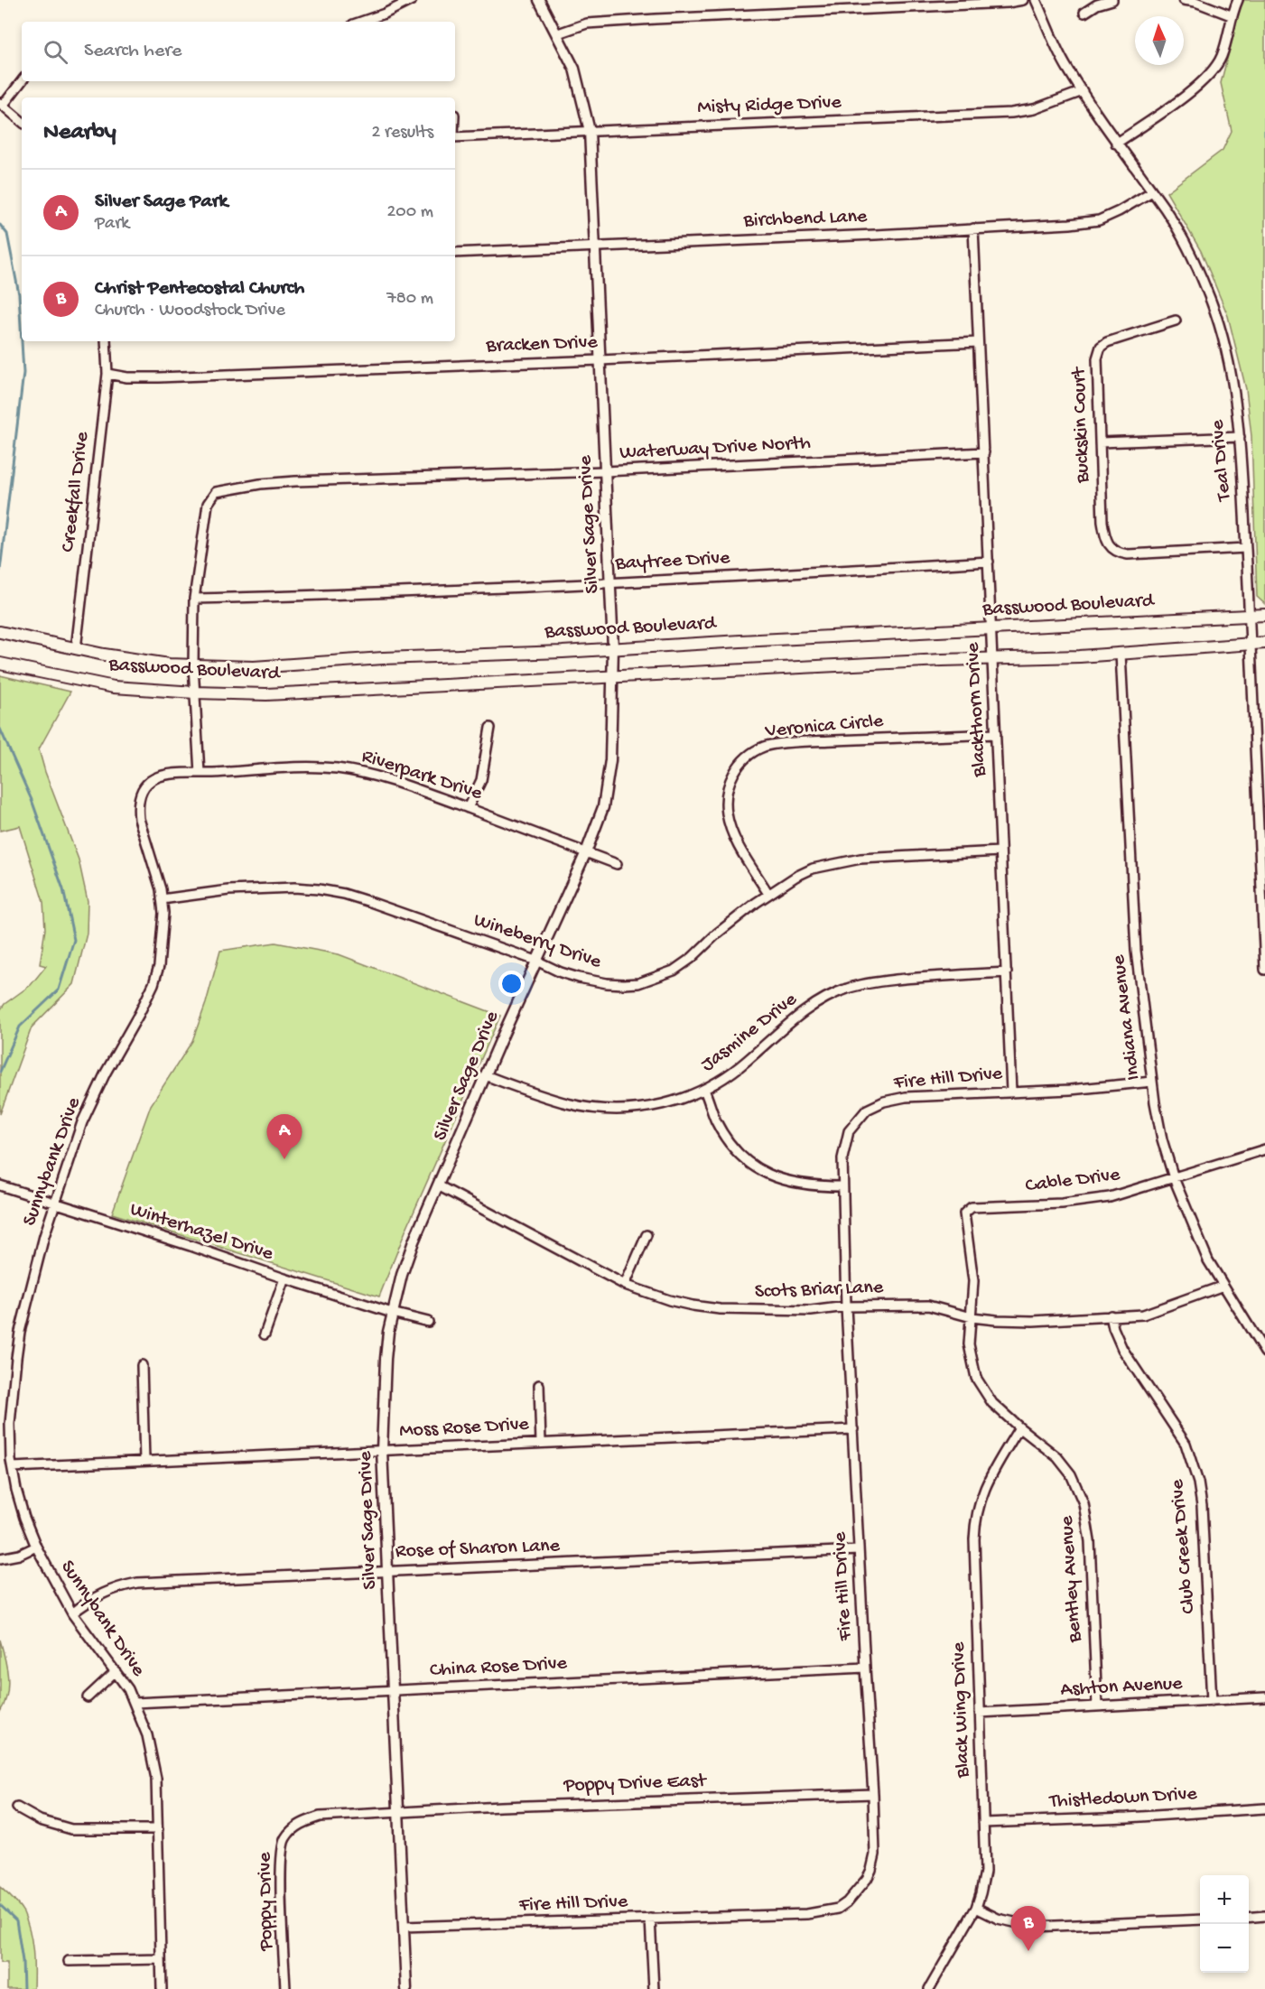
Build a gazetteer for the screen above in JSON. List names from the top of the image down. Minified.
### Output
{"streets":{"main road":["Basswood Boulevard"],"street":["Misty Ridge Drive","Birchbend Lane","Bracken Drive","Buckskin Court","Waterway Drive North","Teal Drive","Creekfall Drive","Silver Sage Drive","Baytree Drive","Blackthorn Drive","Veronica Circle","Riverpark Drive","Wineberry Drive","Indiana Avenue","Jasmine Drive","Fire Hill Drive","Sunnybank Drive","Cable Drive","Winterhazel Drive","Scots Briar Lane","Moss Rose Drive","Club Creek Drive","Rose of Sharon Lane","Bentley Avenue","China Rose Drive","Ashton Avenue","Black Wing Drive","Poppy Drive East","Thistledown Drive","Poppy Drive"]},"crossings":[["Misty Ridge Drive","Teal Drive"],["Misty Ridge Drive","Silver Sage Drive"],["Birchbend Lane","Teal Drive"],["Birchbend Lane","Silver Sage Drive"],["Birchbend Lane","Blackthorn Drive"],["Bracken Drive","Creekfall Drive"],["Bracken Drive","Silver Sage Drive"],["Bracken Drive","Blackthorn Drive"],["Buckskin Court","Teal Drive"],["Waterway Drive North","Silver Sage Drive"],["Waterway Drive North","Baytree Drive"],["Waterway Drive North","Blackthorn Drive"],["Teal Drive","Basswood Boulevard"],["Creekfall Drive","Basswood Boulevard"],["Silver Sage Drive","Baytree Drive"],["Silver Sage Drive","Basswood Boulevard"],["Silver Sage Drive","Riverpark Drive"],["Silver Sage Drive","Wineberry Drive"],["Silver Sage Drive","Jasmine Drive"],["Silver Sage Drive","Fire Hill Drive"],["Silver Sage Drive","Winterhazel Drive"],["Silver Sage Drive","Scots Briar Lane"],["Silver Sage Drive","Moss Rose Drive"],["Silver Sage Drive","Rose of Sharon Lane"],["Silver Sage Drive","China Rose Drive"],["Silver Sage Drive","Poppy Drive East"],["Silver Sage Drive","Poppy Drive"],["Baytree Drive","Blackthorn Drive"],["Basswood Boulevard","Blackthorn Drive"],["Basswood Boulevard","Indiana Avenue"],["Blackthorn Drive","Veronica Circle"],["Blackthorn Drive","Wineberry Drive"],["Blackthorn Drive","Jasmine Drive"],["Blackthorn Drive","Fire Hill Drive"],["Veronica Circle","Wineberry Drive"],["Riverpark Drive","Sunnybank Drive"],["Wineberry Drive","Sunnybank Drive"],["Indiana Avenue","Fire Hill Drive"],["Indiana Avenue","Cable Drive"],["Indiana Avenue","Scots Briar Lane"],["Fire Hill Drive","Scots Briar Lane"],["Fire Hill Drive","Moss Rose Drive"],["Fire Hill Drive","Rose of Sharon Lane"],["Fire Hill Drive","China Rose Drive"],["Fire Hill Drive","Poppy Drive East"],["Sunnybank Drive","Winterhazel Drive"],["Sunnybank Drive","Moss Rose Drive"],["Sunnybank Drive","Rose of Sharon Lane"],["Sunnybank Drive","China Rose Drive"],["Cable Drive","Bentley Avenue"],["Scots Briar Lane","Club Creek Drive"],["Scots Briar Lane","Bentley Avenue"],["Club Creek Drive","Ashton Avenue"],["Bentley Avenue","Ashton Avenue"],["Bentley Avenue","Black Wing Drive"],["Ashton Avenue","Black Wing Drive"],["Black Wing Drive","Thistledown Drive"],["Poppy Drive East","Poppy Drive"]],"north":"top","page":{"search":"Search here","heading":["Nearby","2 results"],"list":[{"mark":"A","name":"Silver Sage Park","note":"Park","value":"200 m"},{"mark":"B","name":"Christ Pentecostal Church","note":"Church · Woodstock Drive","value":"780 m"}],"pins":["A","B"],"map_buttons":["+","−"]}}
